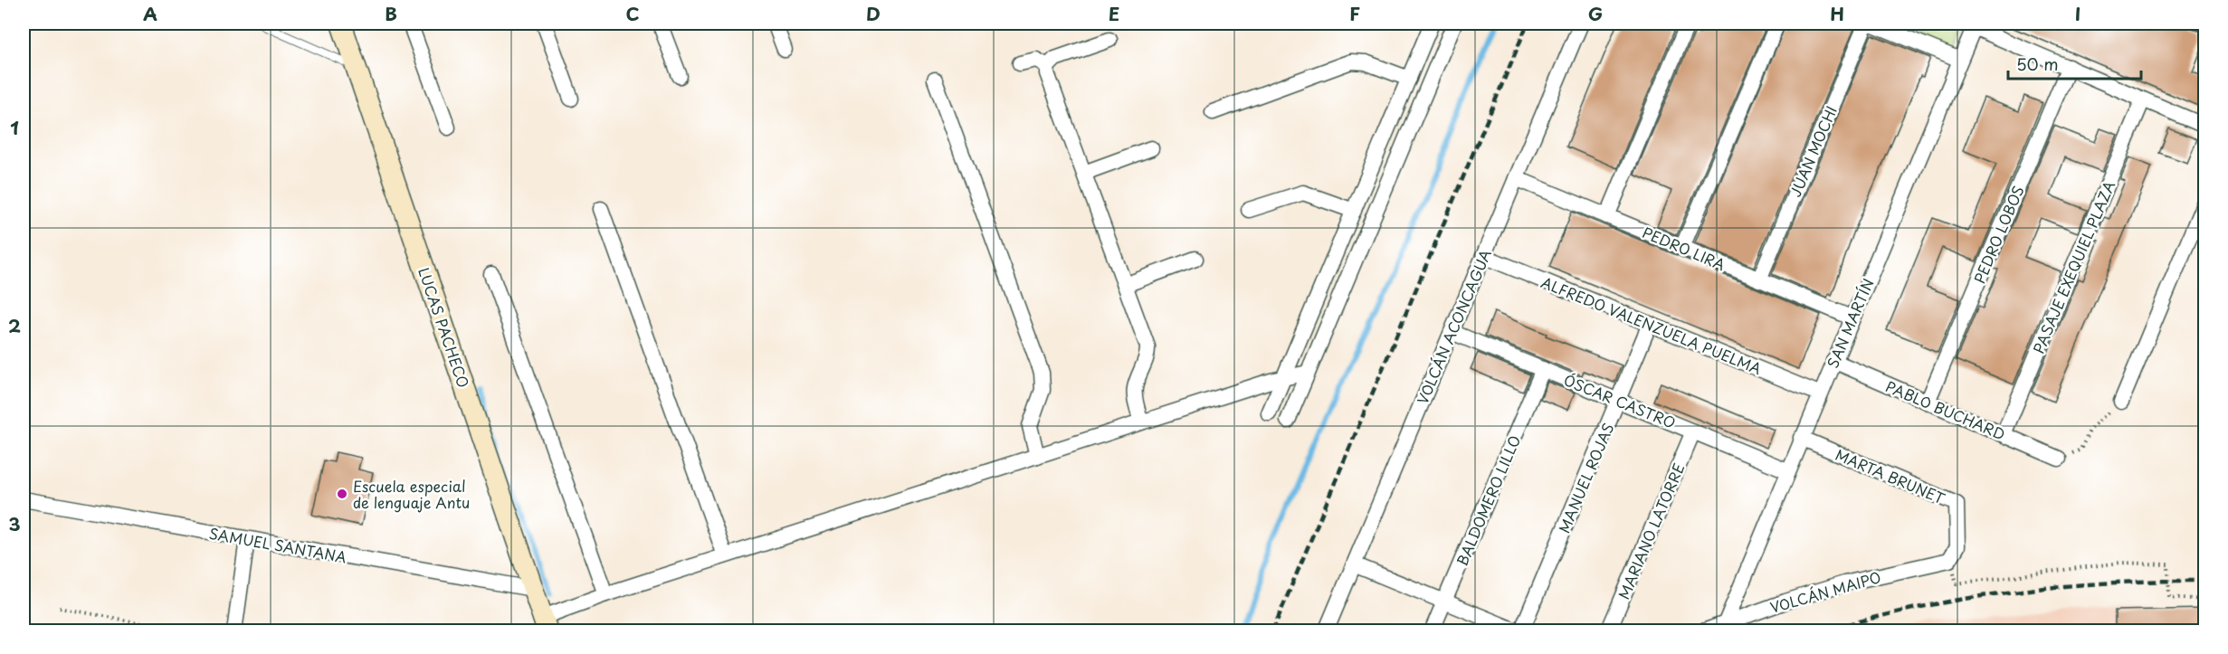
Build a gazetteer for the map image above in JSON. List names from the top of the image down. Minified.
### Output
{"streets":{"main road":["LUCAS PACHECO"],"street":["JUAN MOCHI","PEDRO LOBOS","PEDRO LIRA","PASAJE EXEQUIEL PLAZA","SAN MARTÍN","ALFREDO VALENZUELA PUELMA","VOLCÁN ACONCAGUA","ÓSCAR CASTRO","PABLO BUCHARD","MARTA BRUNET","MANUEL ROJAS","BALDOMERO LILLO","MARIANO LATORRE","SAMUEL SANTANA","VOLCÁN MAIPO"]},"crossings":[["JUAN MOCHI","PEDRO LIRA"],["PEDRO LOBOS","PABLO BUCHARD"],["PEDRO LIRA","SAN MARTÍN"],["PEDRO LIRA","VOLCÁN ACONCAGUA"],["PASAJE EXEQUIEL PLAZA","PABLO BUCHARD"],["SAN MARTÍN","ALFREDO VALENZUELA PUELMA"],["SAN MARTÍN","ÓSCAR CASTRO"],["SAN MARTÍN","PABLO BUCHARD"],["SAN MARTÍN","MARTA BRUNET"],["SAN MARTÍN","VOLCÁN MAIPO"],["ALFREDO VALENZUELA PUELMA","VOLCÁN ACONCAGUA"],["ALFREDO VALENZUELA PUELMA","MANUEL ROJAS"],["VOLCÁN ACONCAGUA","ÓSCAR CASTRO"],["LUCAS PACHECO","SAMUEL SANTANA"],["ÓSCAR CASTRO","MANUEL ROJAS"],["ÓSCAR CASTRO","BALDOMERO LILLO"],["ÓSCAR CASTRO","MARIANO LATORRE"],["MARTA BRUNET","VOLCÁN MAIPO"]],"places":["Escuela especial de lenguaje Antu"],"scale_bar":"50 m","grid":{"columns":["A","B","C","D","E","F","G","H","I"],"rows":["1","2","3"]}}
